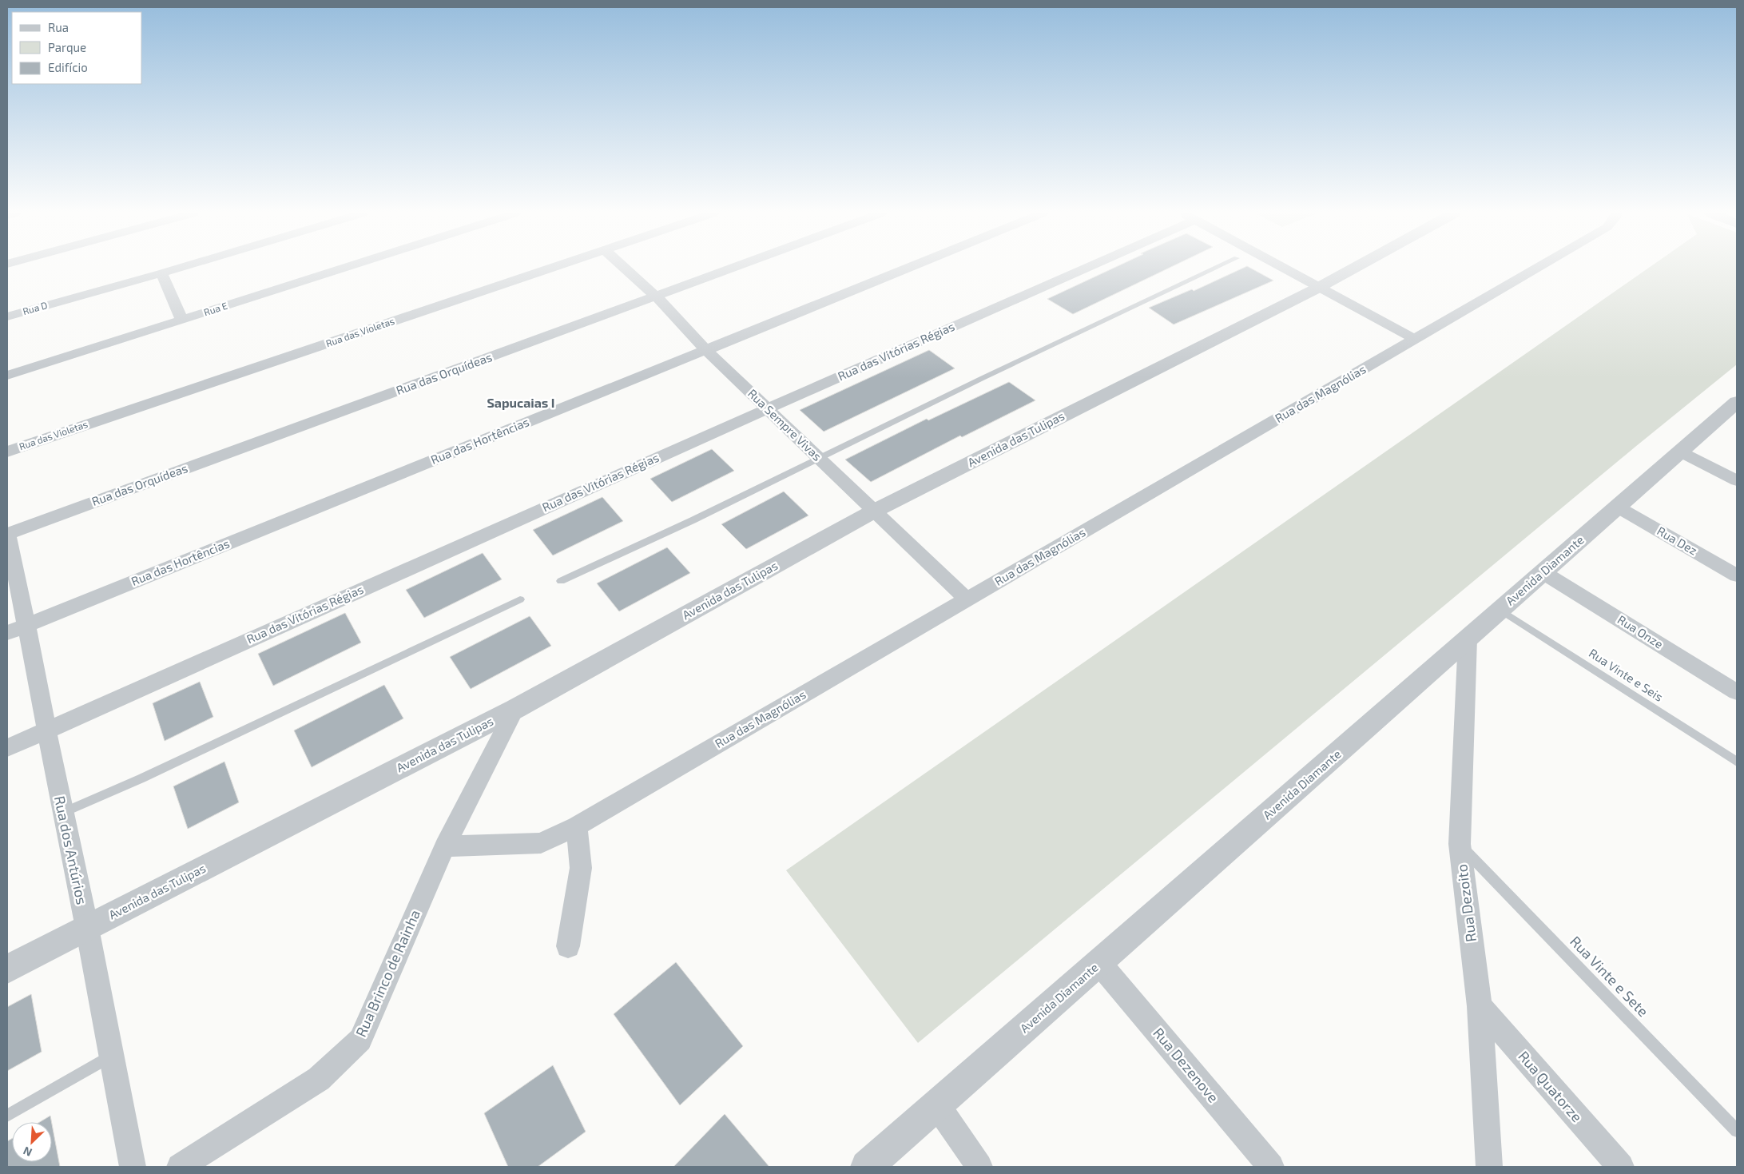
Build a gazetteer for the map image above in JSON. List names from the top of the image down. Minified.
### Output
{"streets":{"street":["Rua D","Rua E","Rua das Violetas","Rua das Vitórias Régias","Rua das Orquídeas","Rua das Magnólias","Rua Sempre Vivas","Avenida das Tulipas","Rua das Hortências","Rua Dez","Avenida Diamante","Rua Onze","Rua dos Antúrios","Rua Dezoito","Rua Brinco de Rainha","Rua Dezenove","Rua Quatorze"],"lane":["Rua Vinte e Seis","Rua Vinte e Sete"]},"crossings":[["Rua das Vitórias Régias","Rua Sempre Vivas"],["Rua das Vitórias Régias","Rua dos Antúrios"],["Rua das Orquídeas","Rua Sempre Vivas"],["Rua das Orquídeas","Rua dos Antúrios"],["Rua das Magnólias","Rua Sempre Vivas"],["Rua das Magnólias","Rua Brinco de Rainha"],["Rua Sempre Vivas","Avenida das Tulipas"],["Rua Sempre Vivas","Rua das Hortências"],["Avenida das Tulipas","Rua dos Antúrios"],["Avenida das Tulipas","Rua Brinco de Rainha"],["Rua das Hortências","Rua dos Antúrios"],["Rua Dez","Avenida Diamante"],["Avenida Diamante","Rua Onze"],["Avenida Diamante","Rua Vinte e Seis"],["Avenida Diamante","Rua Dezoito"],["Avenida Diamante","Rua Dezenove"],["Rua Dezoito","Rua Vinte e Sete"],["Rua Dezoito","Rua Quatorze"]],"districts":["Sapucaias I"],"legend":["Rua","Parque","Edifício"],"north":"bottom left"}
